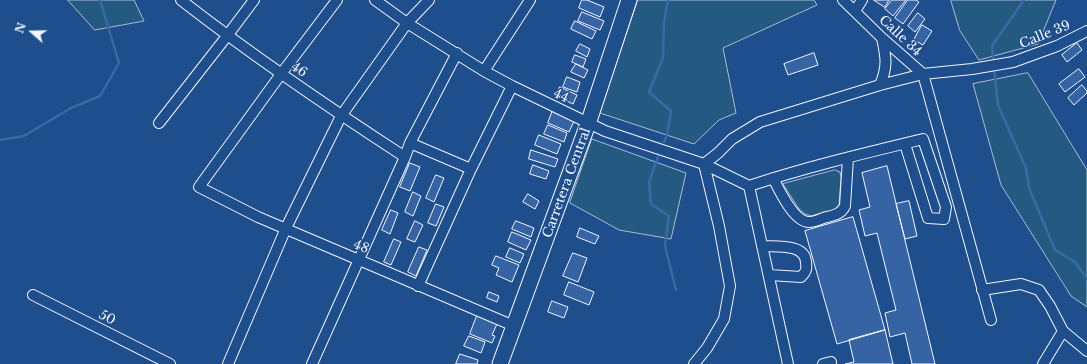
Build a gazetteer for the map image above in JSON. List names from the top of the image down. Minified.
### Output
{"streets":{"highway":["Carretera Central"],"street":["Calle 39","Calle 34","46","44","48","50"]},"crossings":[["Calle 39","Calle 34"],["Calle 39","44"],["46","48"],["44","Carretera Central"],["Carretera Central","48"]],"north":"left"}
